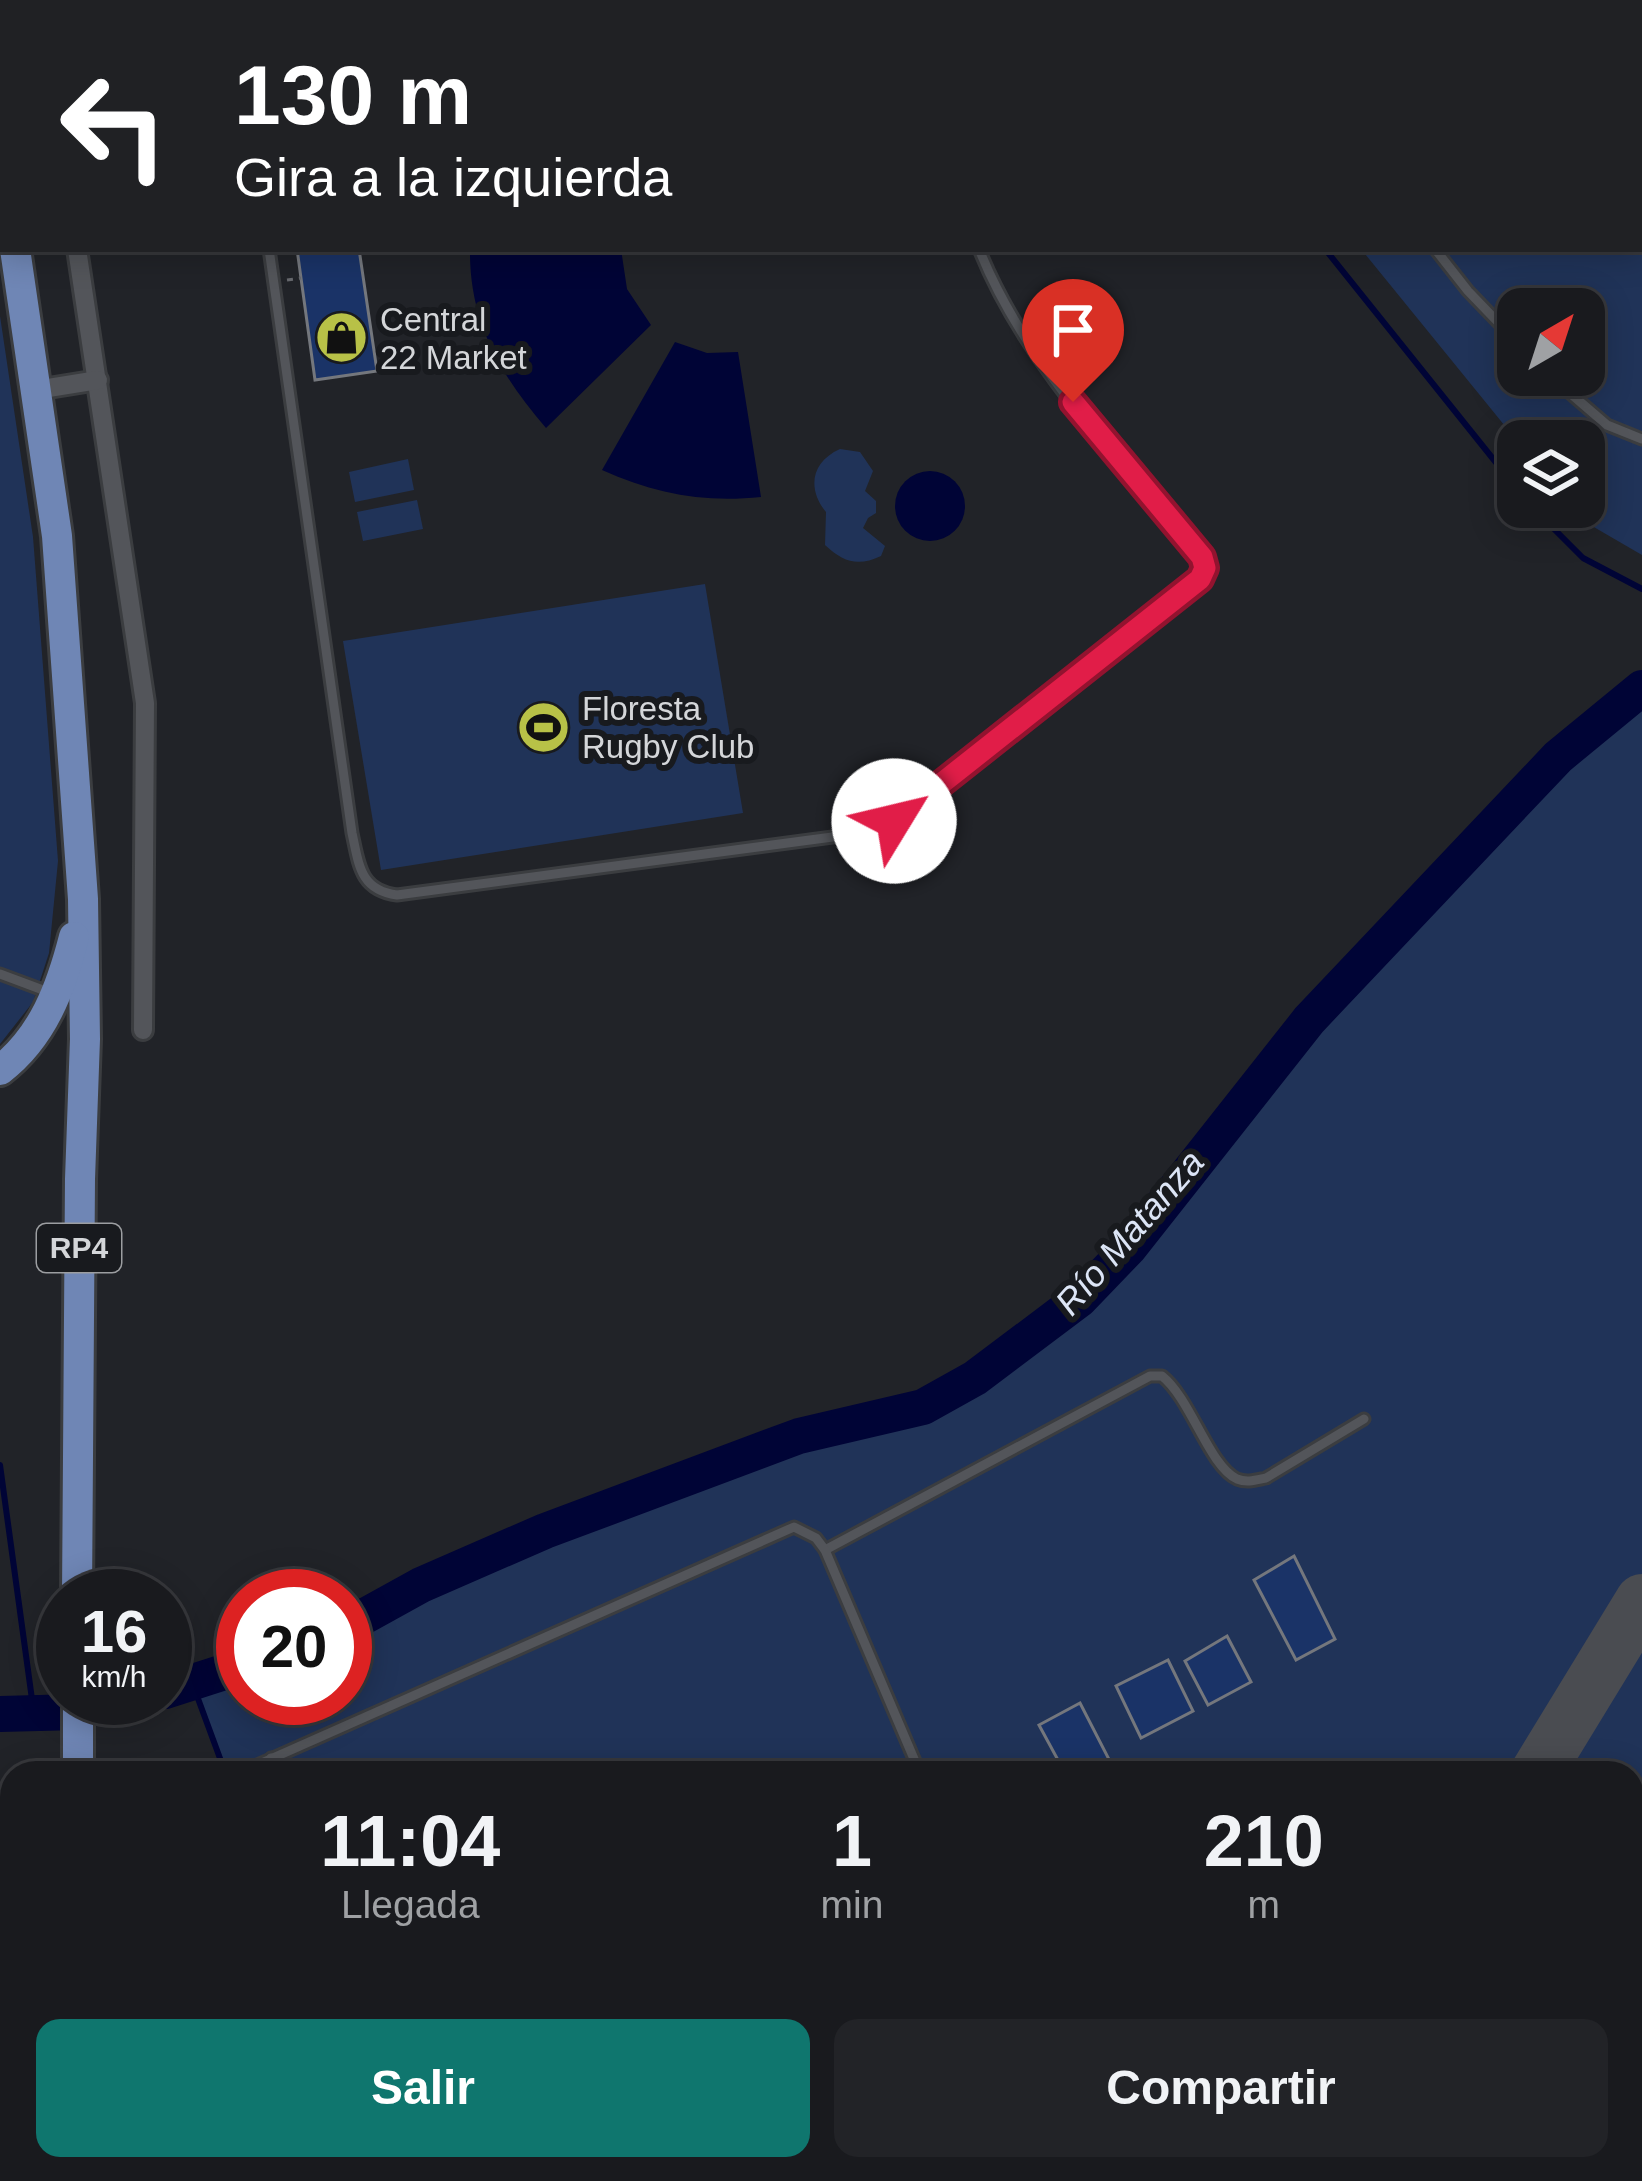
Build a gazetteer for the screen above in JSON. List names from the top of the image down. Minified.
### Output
{"streets":{"main road":["RP4"]},"water":["Río Matanza"],"places":{"shop":["Central 22 Market"],"sports":["Floresta Rugby Club"]},"north":"top right","page":{"turn":["130 m","Gira a la izquierda"],"speed":"16 km/h","limit":"20","eta":["11:04","Llegada","1","min","210","m"],"buttons":["Salir","Compartir"]}}
